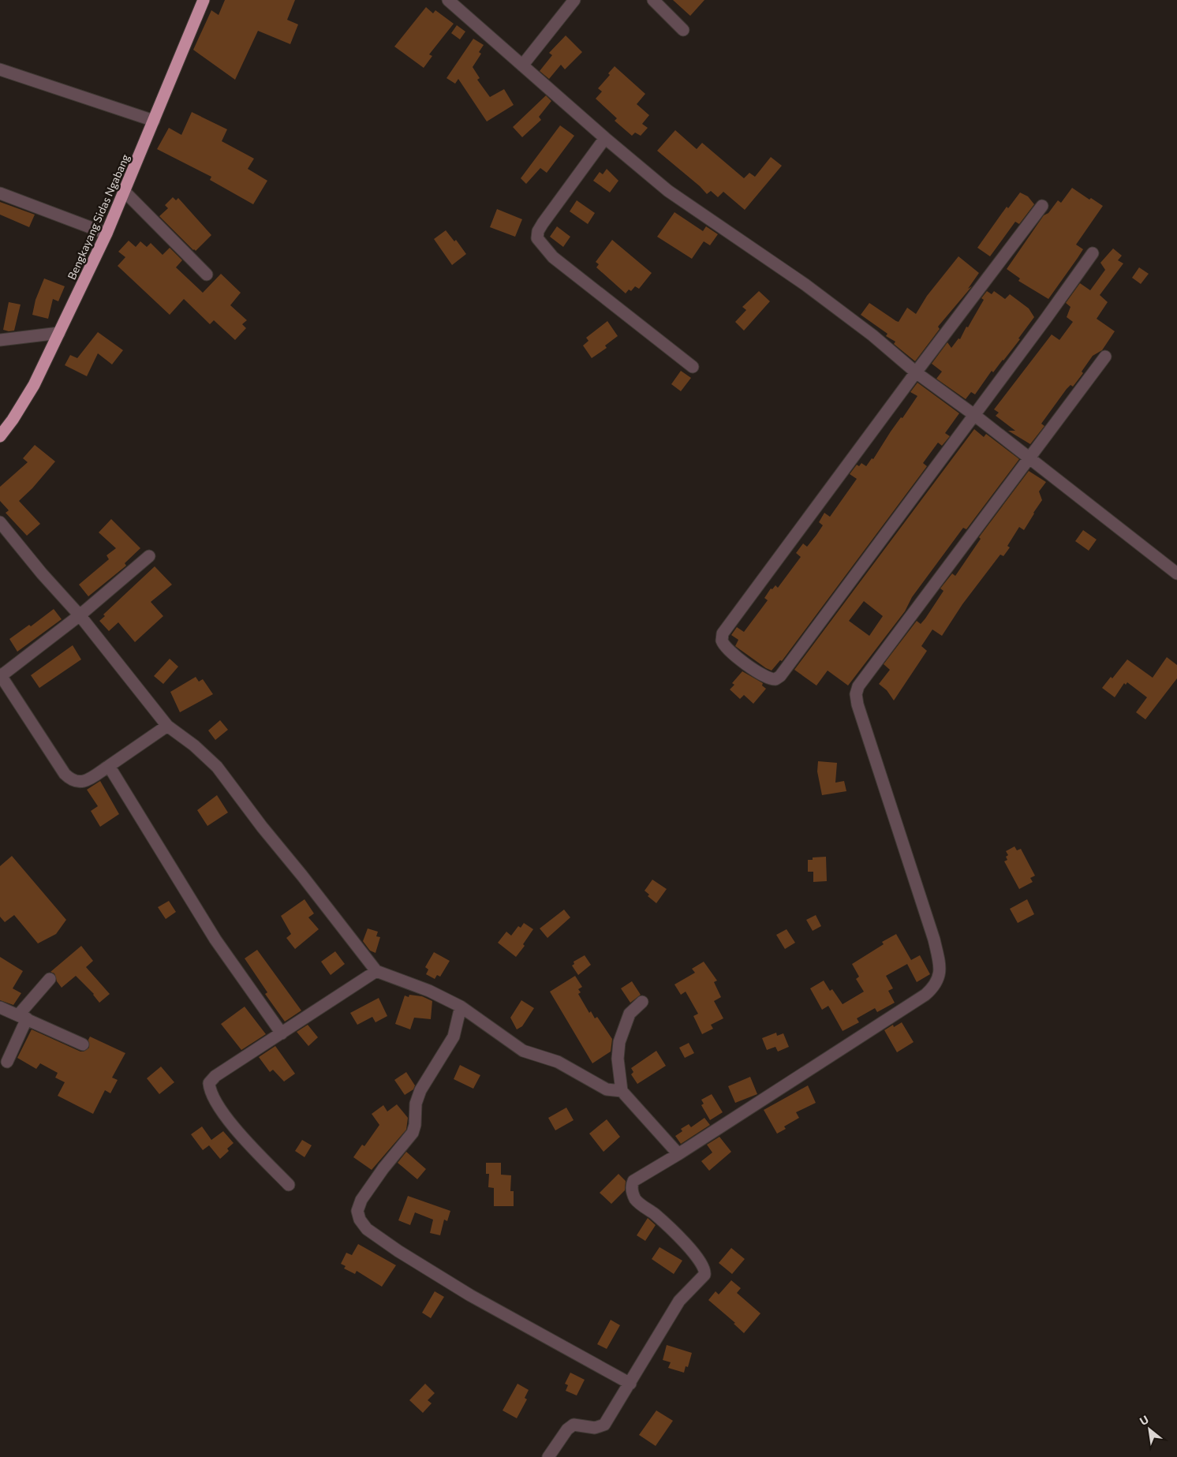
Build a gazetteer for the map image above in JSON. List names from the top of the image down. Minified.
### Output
{"streets":{"highway":["Bengkayang Sidas Ngabang"]},"north":"top left"}
